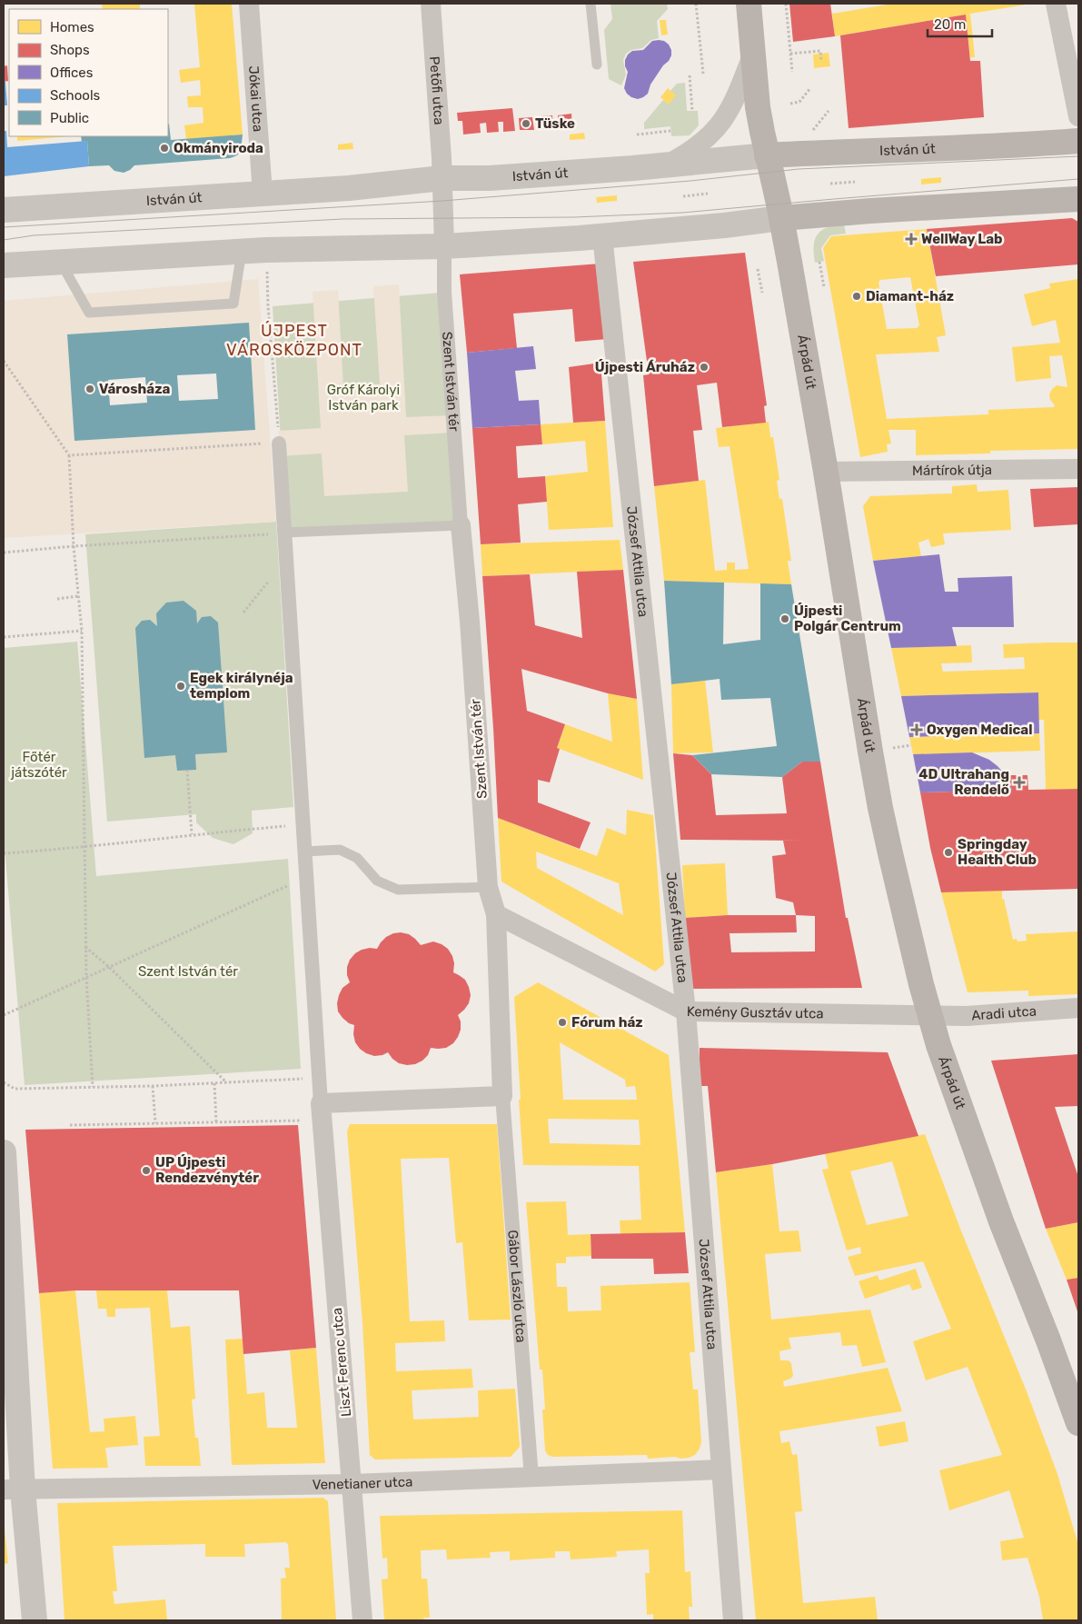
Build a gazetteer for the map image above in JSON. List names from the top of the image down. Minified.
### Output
{"streets":{"main road":["István út","Árpád út"],"street":["Petőfi utca","Jókai utca","Szent István tér","Mártírok útja","József Attila utca","Kemény Gusztáv utca","Aradi utca","Gábor László utca","Liszt Ferenc utca","Venetianer utca"]},"crossings":[["Petőfi utca","István út"],["Petőfi utca","Szent István tér"],["Jókai utca","István út"],["István út","Árpád út"],["Árpád út","Mártírok útja"],["Árpád út","Kemény Gusztáv utca"],["Árpád út","Aradi utca"],["Szent István tér","Kemény Gusztáv utca"],["Szent István tér","Gábor László utca"],["József Attila utca","Kemény Gusztáv utca"],["József Attila utca","Venetianer utca"],["Kemény Gusztáv utca","Aradi utca"],["Gábor László utca","Venetianer utca"],["Liszt Ferenc utca","Venetianer utca"]],"districts":["ÚJPEST VÁROSKÖZPONT"],"parks":["Gróf Károlyi István park","Főtér játszótér","Szent István tér"],"places":{"other":["Tüske","Okmányiroda","Diamant-ház","Újpesti Áruház","Városháza","Újpesti Polgár Centrum","Egek királynéja templom","Springday Health Club","Fórum ház","UP Újpesti Rendezvénytér"],"health":["WellWay Lab","Oxygen Medical","4D Ultrahang Rendelő"]},"legend":["Homes","Shops","Offices","Schools","Public"],"scale_bar":"20 m"}
